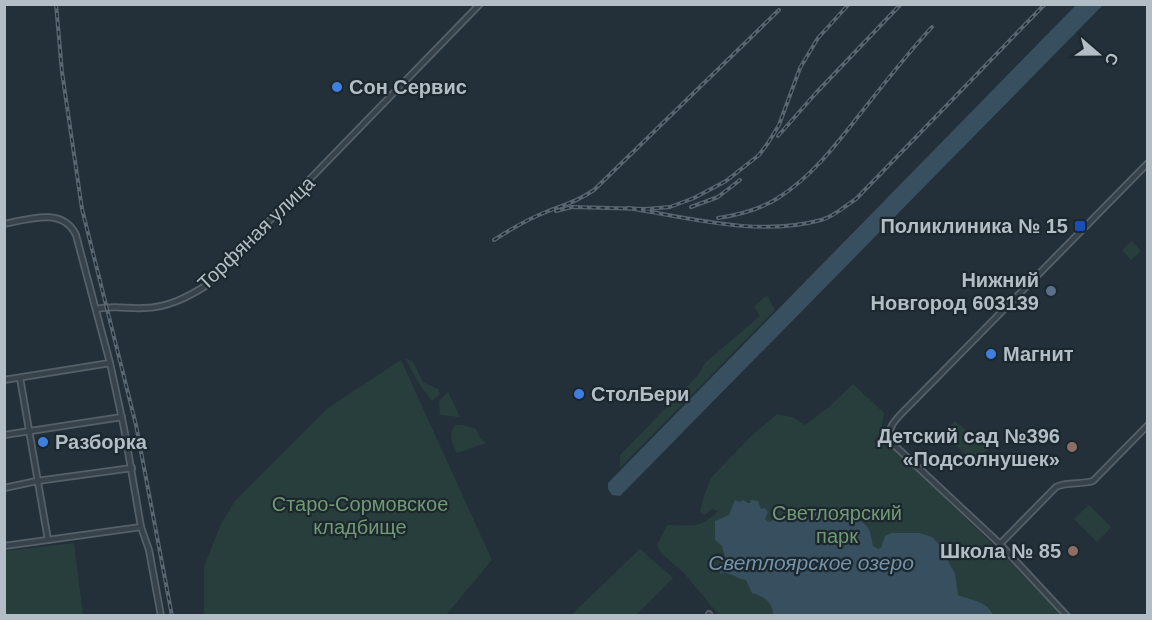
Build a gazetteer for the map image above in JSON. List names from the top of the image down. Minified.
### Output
{"streets":{"street":["Торфяная улица"]},"water":["Светлоярское озеро"],"parks":["Старо-Сормовское кладбище","Светлоярский парк"],"places":{"other":["Сон Сервис","Нижний Новгород 603139","Магнит","СтолБери","Разборка","Детский сад №396 «Подсолнушек»","Школа № 85"],"transit":["Поликлиника № 15"]},"north":"right"}
